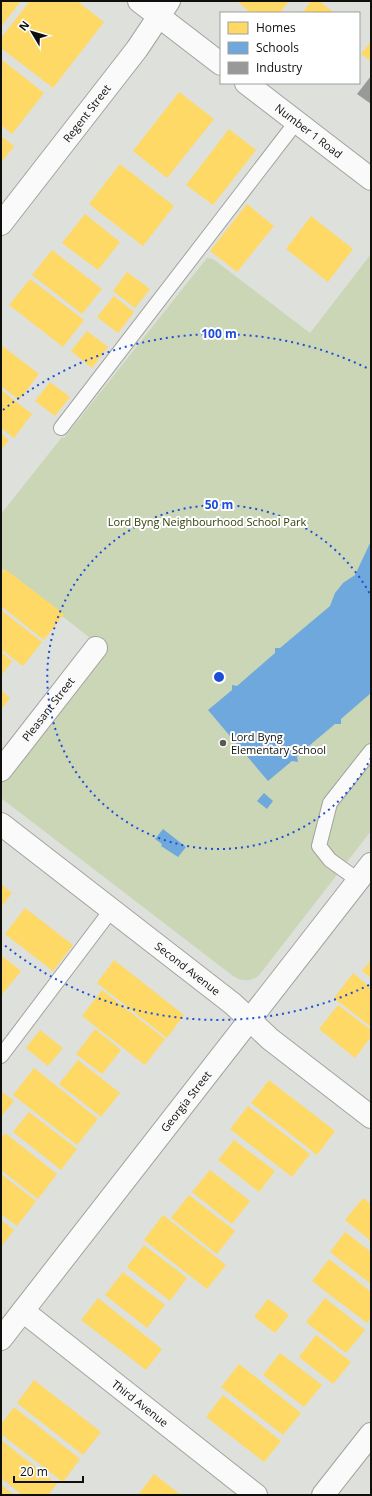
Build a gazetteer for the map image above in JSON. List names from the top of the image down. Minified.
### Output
{"streets":{"street":["Regent Street","Number 1 Road","Pleasant Street","Second Avenue","Georgia Street","Third Avenue"]},"crossings":[["Second Avenue","Georgia Street"],["Georgia Street","Third Avenue"]],"parks":["Lord Byng Neighbourhood School Park"],"places":["Lord Byng Elementary School"],"legend":["Homes","Schools","Industry"],"scale_bar":"20 m","north":"top left","rings":["100 m","50 m"]}
